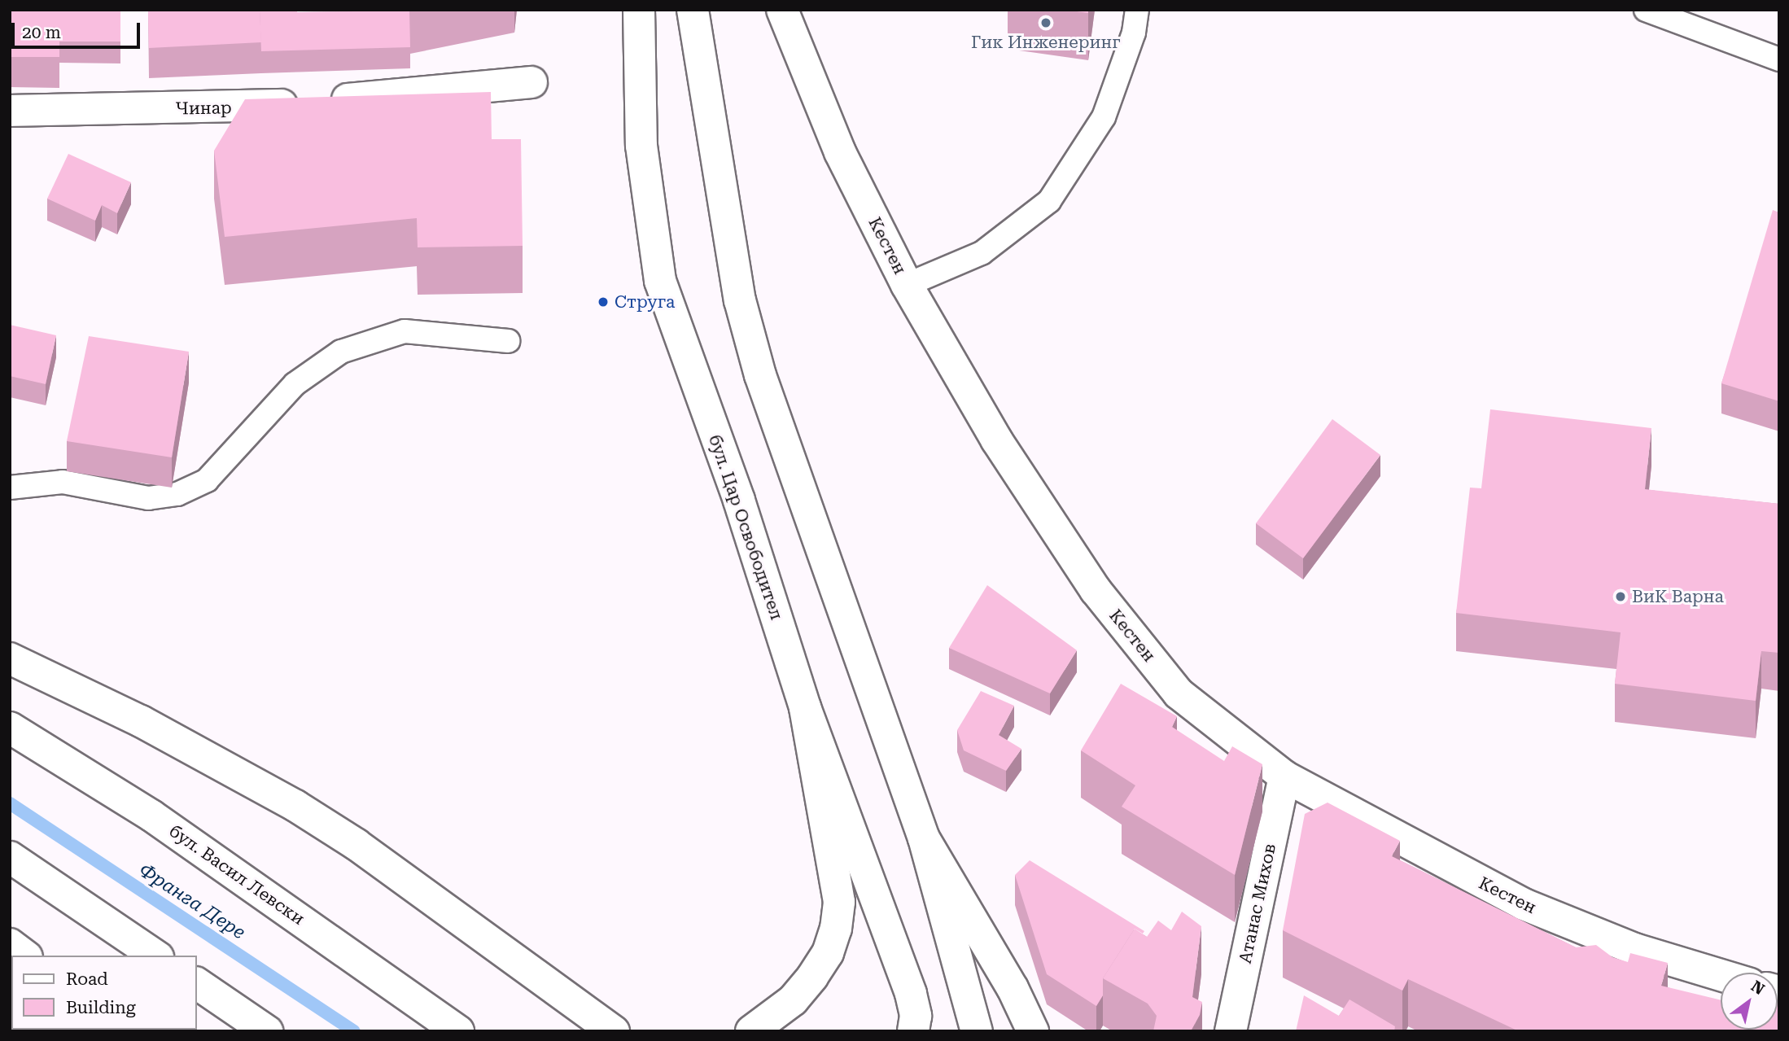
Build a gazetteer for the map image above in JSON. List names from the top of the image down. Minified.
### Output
{"streets":{"main road":["Чинар","Кестен","бул. Цар Освободител","бул. Васил Левски","Атанас Михов"]},"crossings":[["Кестен","Атанас Михов"]],"water":["Франга Дере"],"places":["Гик Инженеринг","Струга","ВиК Варна"],"legend":["Road","Building"],"scale_bar":"20 m","north":"top right"}
